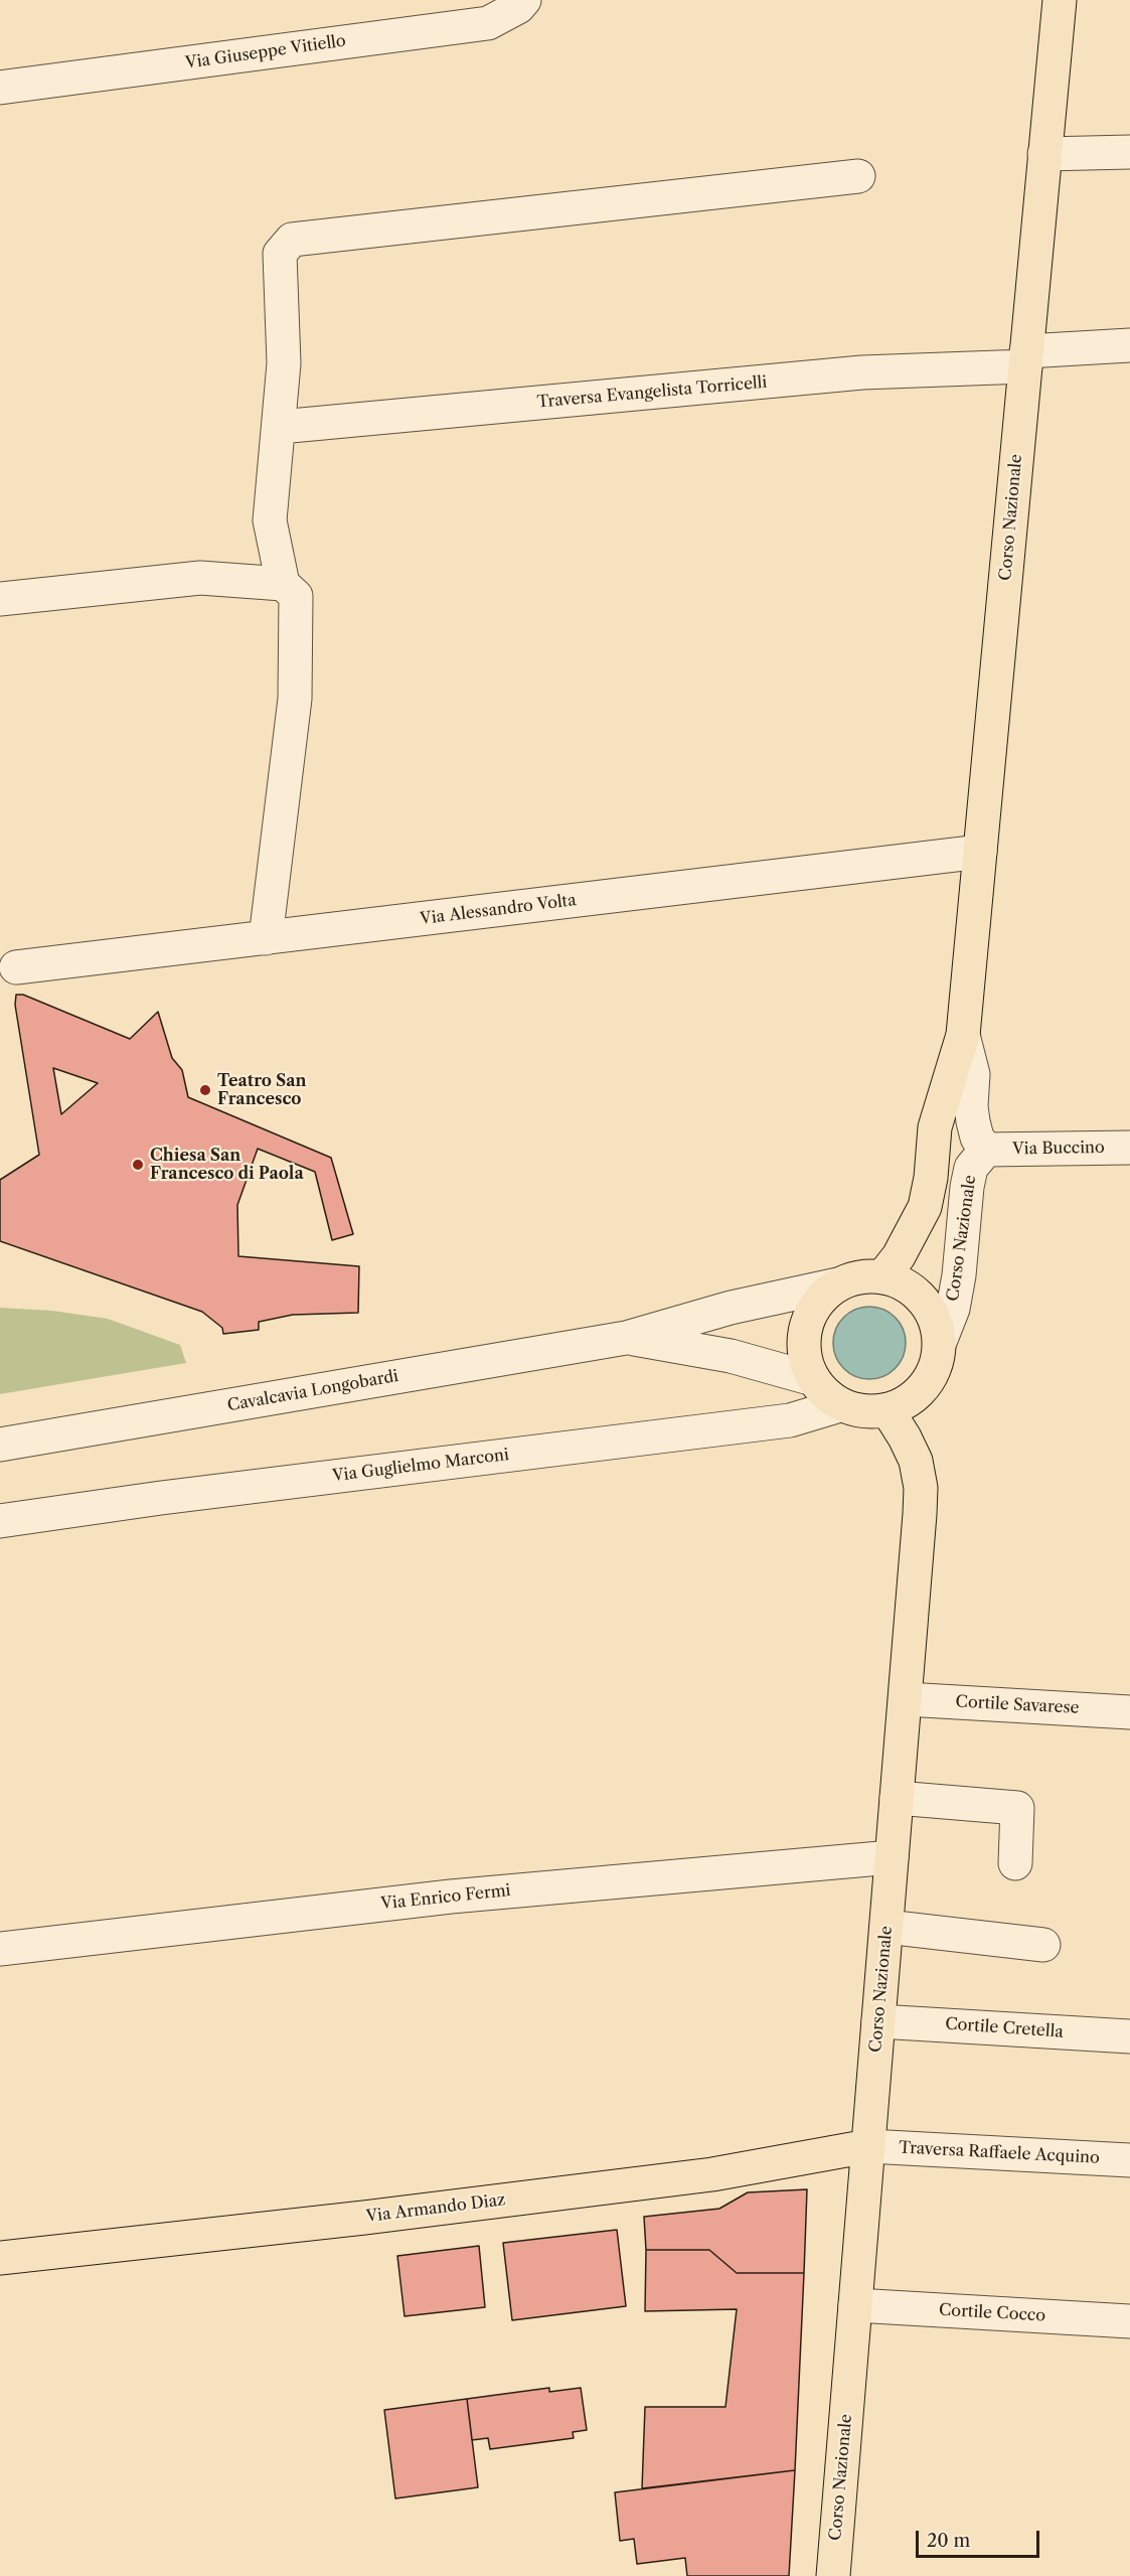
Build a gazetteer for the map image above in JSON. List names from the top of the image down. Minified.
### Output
{"streets":{"main road":["Corso Nazionale","Via Armando Diaz"],"street":["Via Giuseppe Vitiello","Traversa Evangelista Torricelli","Via Alessandro Volta","Via Buccino","Cavalcavia Longobardi","Via Guglielmo Marconi","Cortile Savarese","Via Enrico Fermi","Cortile Cretella","Traversa Raffaele Acquino","Cortile Cocco"]},"crossings":[["Traversa Evangelista Torricelli","Corso Nazionale"],["Corso Nazionale","Via Alessandro Volta"],["Corso Nazionale","Via Buccino"],["Corso Nazionale","Cavalcavia Longobardi"],["Corso Nazionale","Via Guglielmo Marconi"],["Corso Nazionale","Cortile Savarese"],["Corso Nazionale","Via Enrico Fermi"],["Corso Nazionale","Cortile Cretella"],["Corso Nazionale","Traversa Raffaele Acquino"],["Corso Nazionale","Via Armando Diaz"],["Corso Nazionale","Cortile Cocco"],["Cavalcavia Longobardi","Via Guglielmo Marconi"],["Traversa Raffaele Acquino","Via Armando Diaz"]],"places":["Teatro San Francesco","Chiesa San Francesco di Paola"],"scale_bar":"20 m"}
